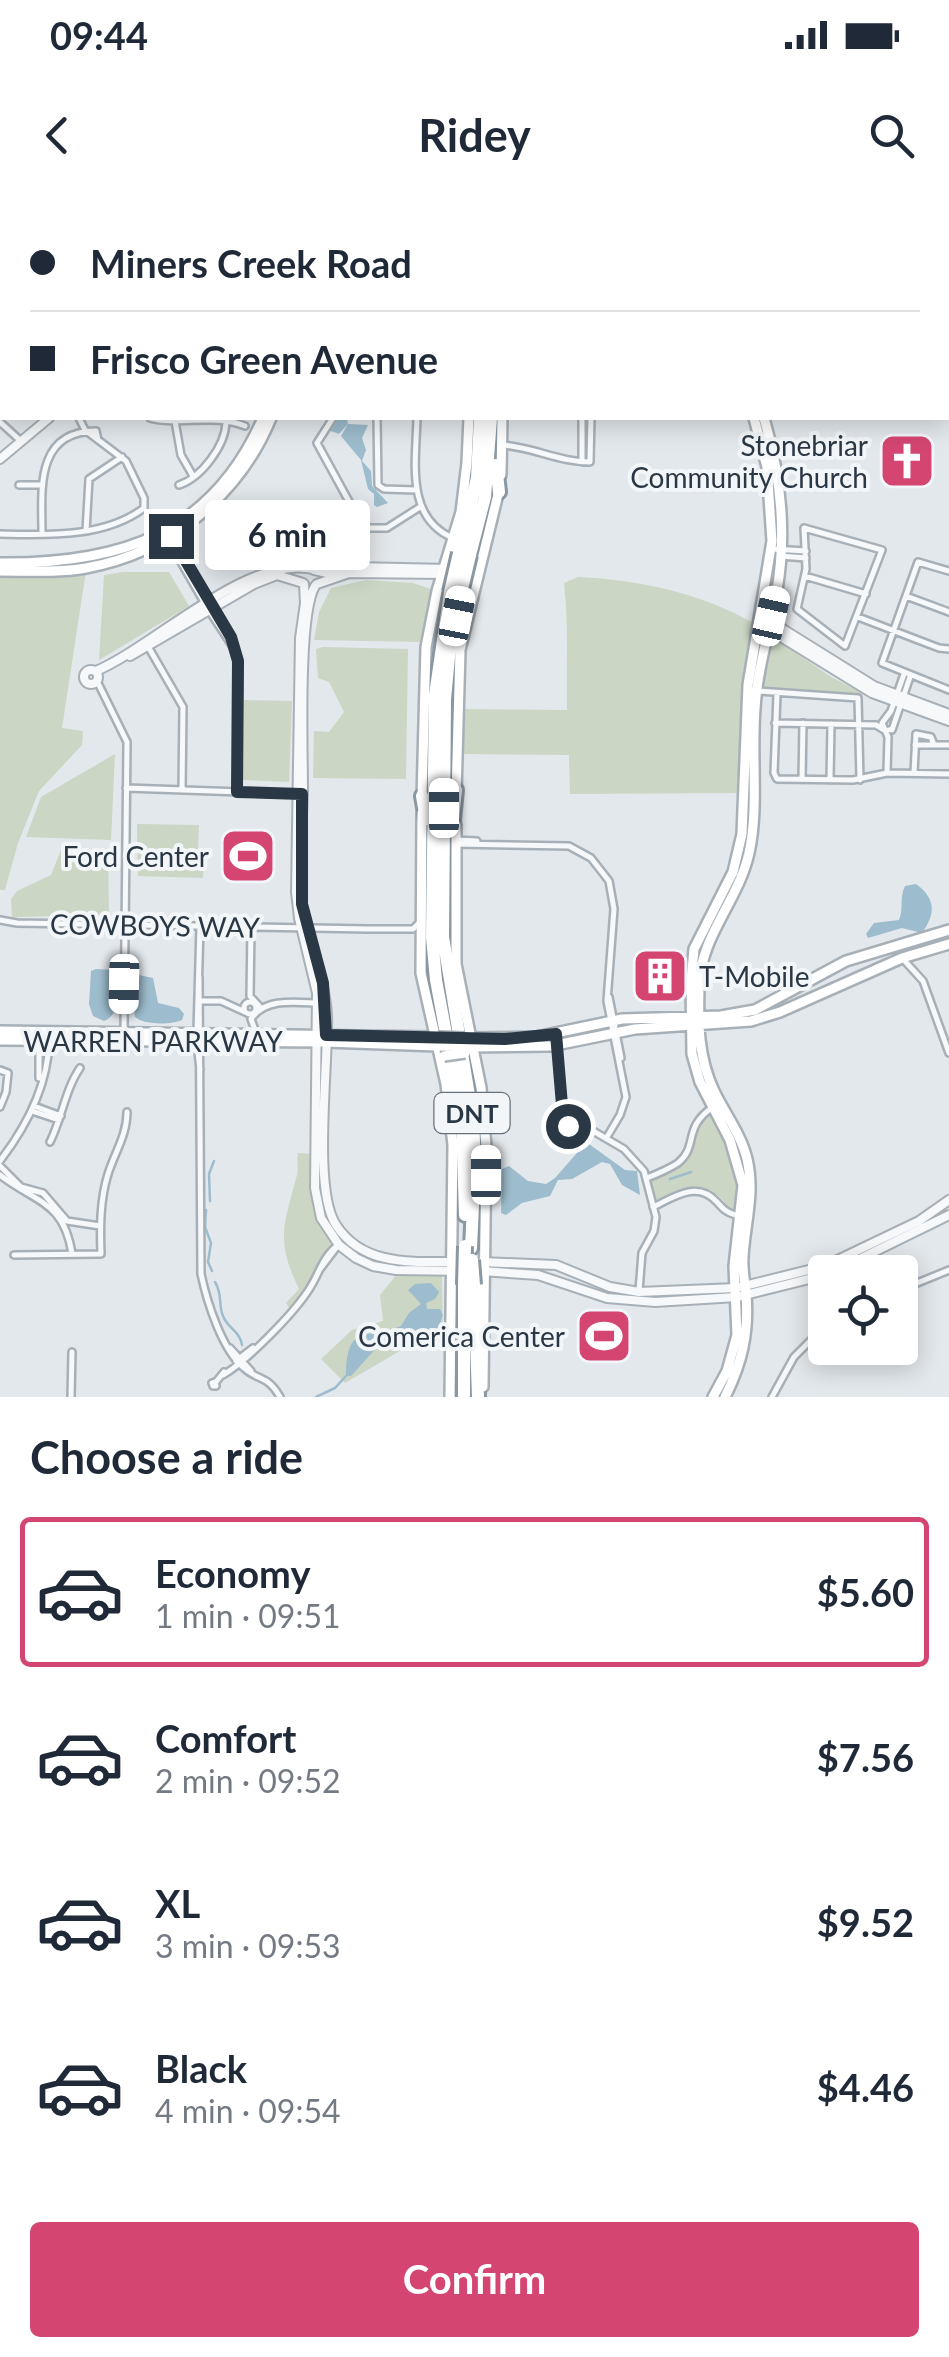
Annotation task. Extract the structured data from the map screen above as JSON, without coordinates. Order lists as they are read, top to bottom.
{
  "streets": {
    "highway": ["DNT"],
    "main road": ["WARREN PARKWAY"],
    "street": ["COWBOYS WAY"]
  },
  "crossings": [
    ["WARREN PARKWAY", "DNT"]
  ],
  "places": {
    "church": ["Stonebriar Community Church"],
    "sports": ["Ford Center", "Comerica Center"],
    "building": ["T-Mobile"]
  },
  "page": {
    "status": "09:44",
    "header": "Ridey",
    "banner": ["Miners Creek Road", "Frisco Green Avenue"],
    "bubble": "6 min",
    "heading": "Choose a ride",
    "list": [
      {
        "name": "Economy",
        "note": "1 min · 09:51",
        "value": "$5.60"
      },
      {
        "name": "Comfort",
        "note": "2 min · 09:52",
        "value": "$7.56"
      },
      {
        "name": "XL",
        "note": "3 min · 09:53",
        "value": "$9.52"
      },
      {
        "name": "Black",
        "note": "4 min · 09:54",
        "value": "$4.46"
      }
    ],
    "buttons": "Confirm"
  }
}
